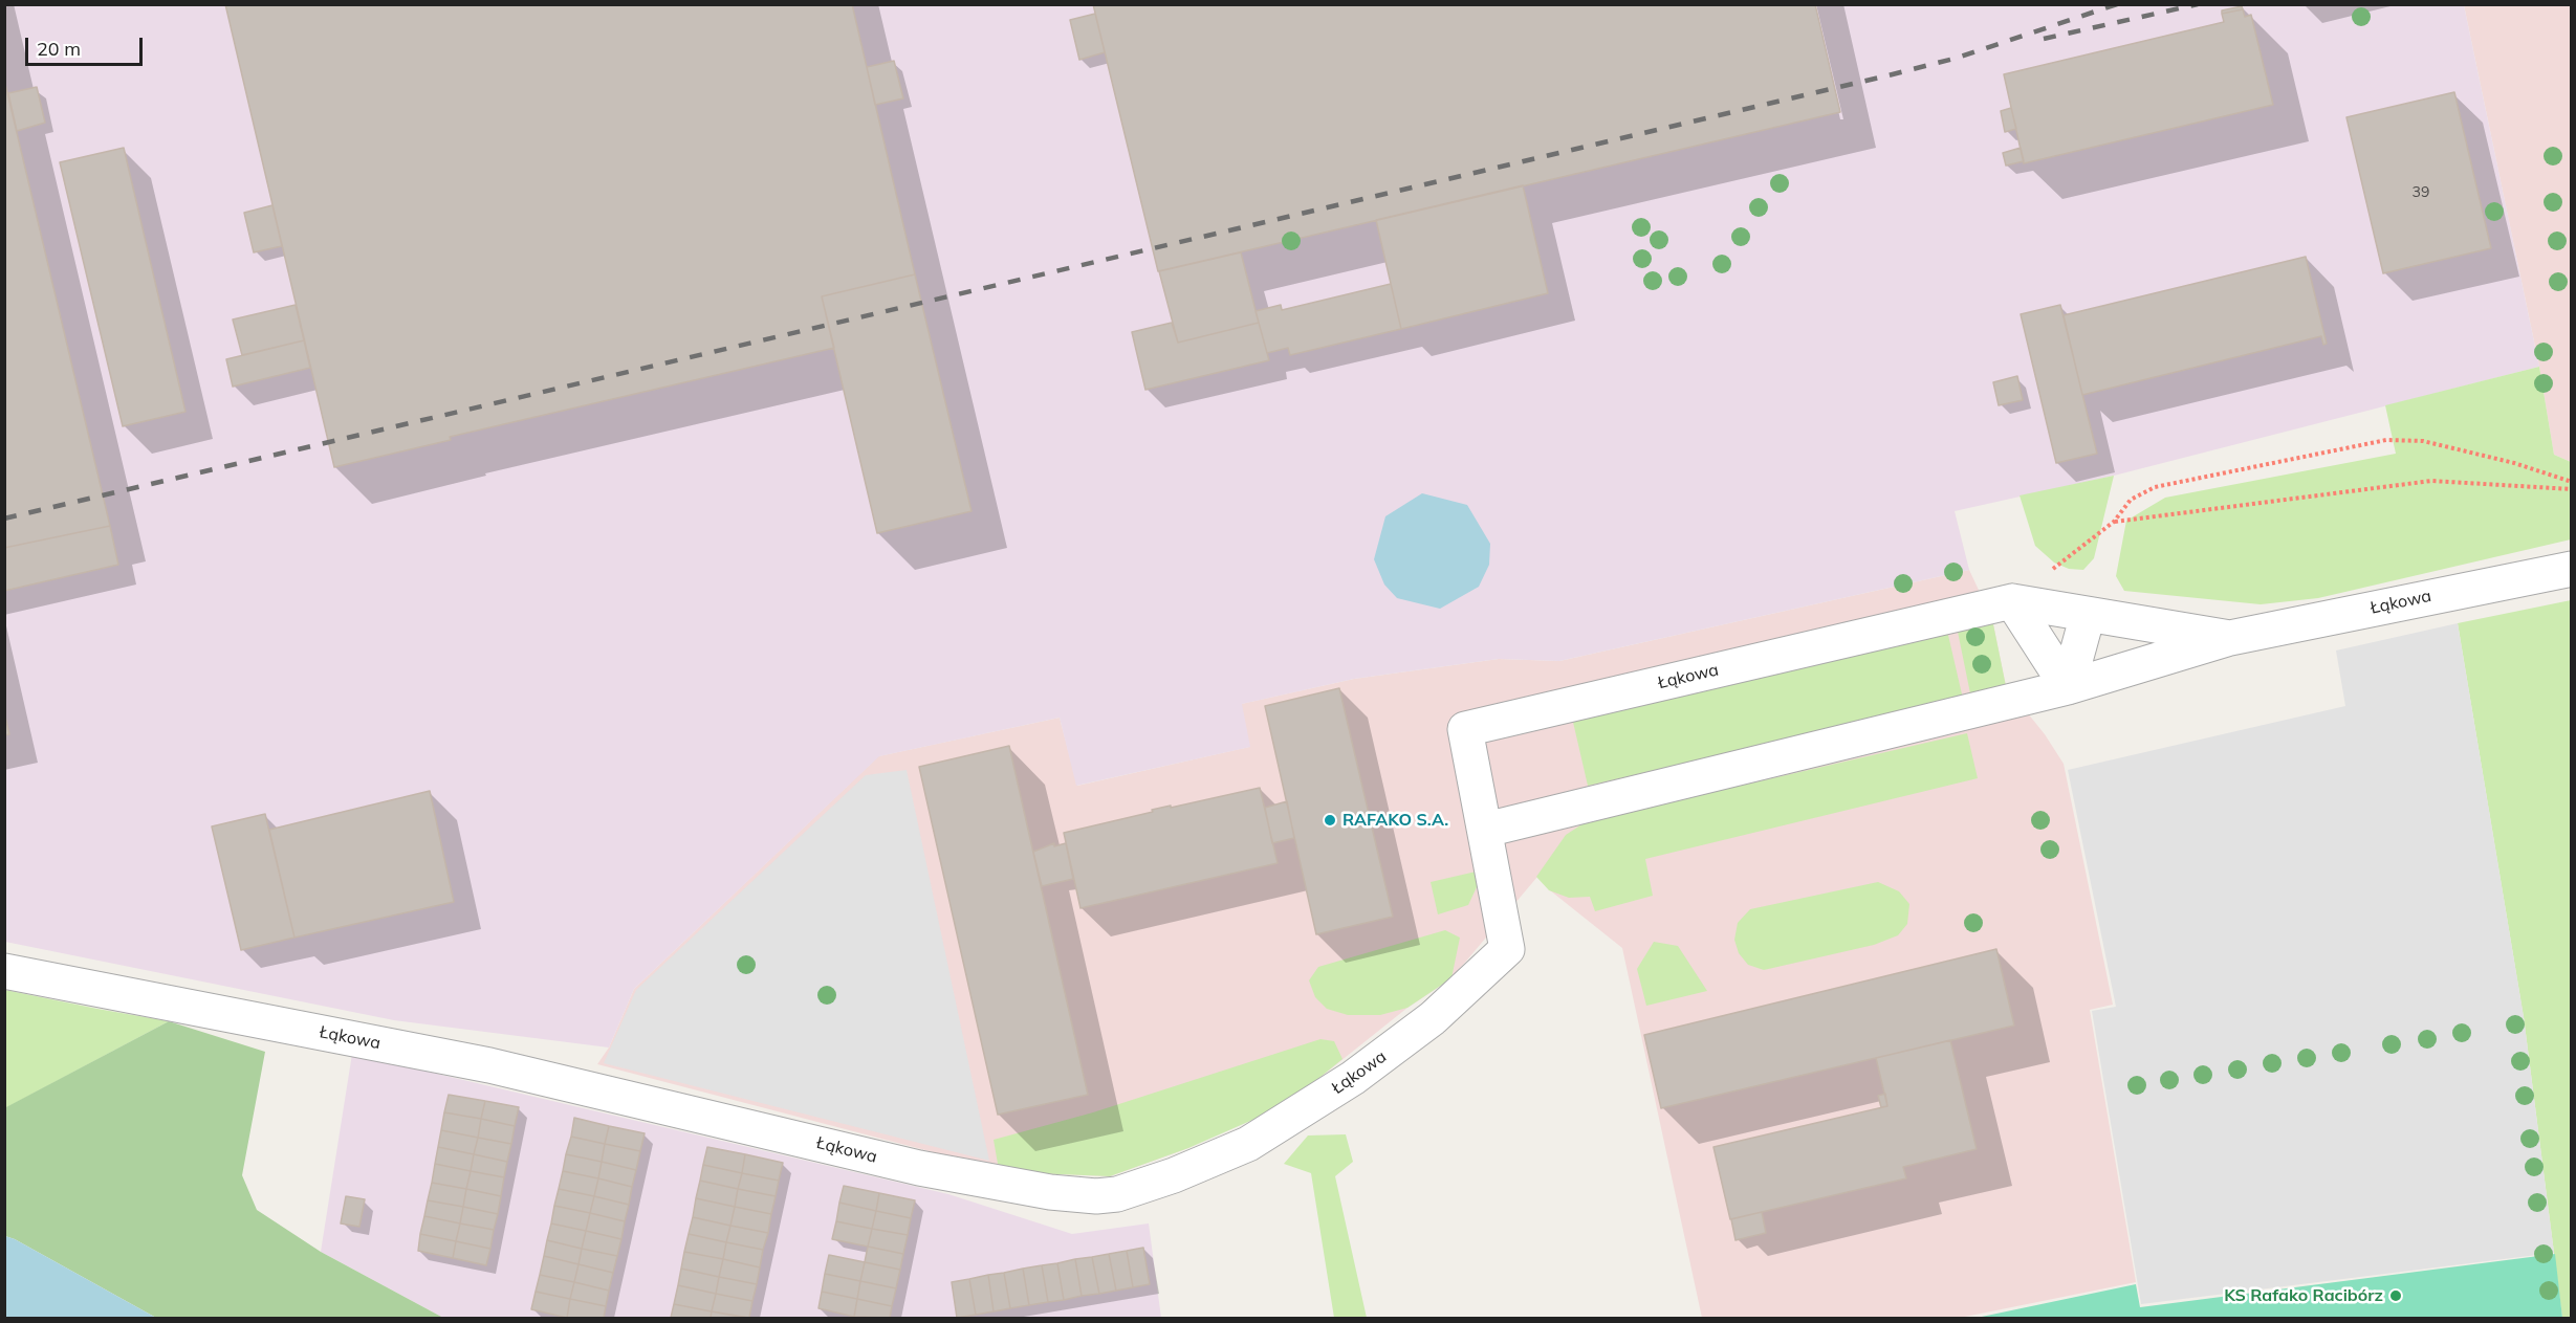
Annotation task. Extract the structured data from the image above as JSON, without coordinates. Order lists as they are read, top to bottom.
{
  "streets": {
    "street": ["Łąkowa"]
  },
  "places": ["RAFAKO S.A.", "KS Rafako Racibórz"],
  "house_numbers": ["39"],
  "scale_bar": "20 m"
}
